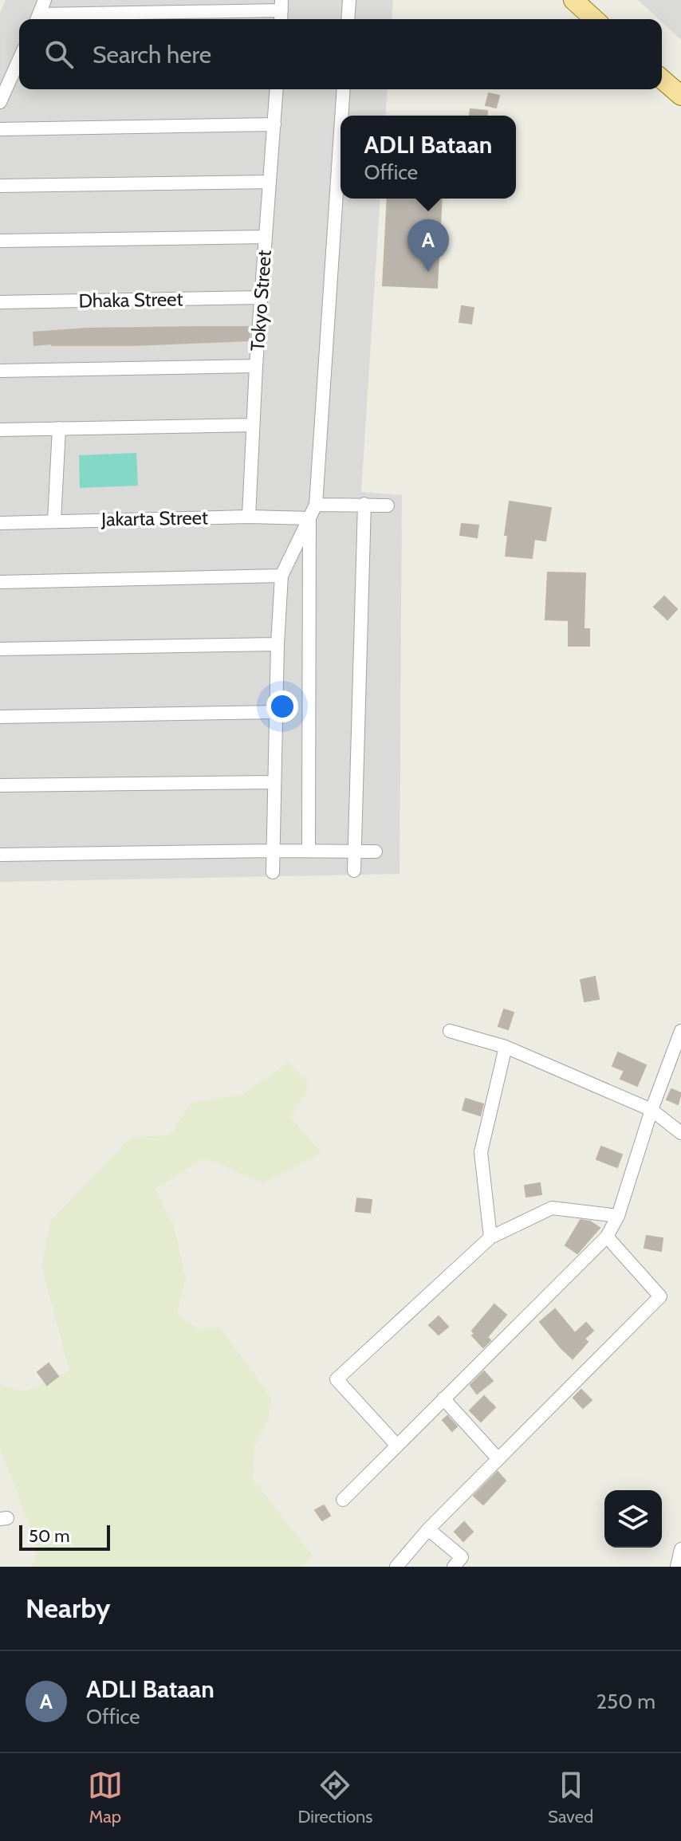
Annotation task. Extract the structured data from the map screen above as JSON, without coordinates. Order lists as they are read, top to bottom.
{
  "streets": {
    "street": ["Dhaka Street", "Tokyo Street", "Jakarta Street"]
  },
  "crossings": [
    ["Dhaka Street", "Tokyo Street"],
    ["Tokyo Street", "Jakarta Street"]
  ],
  "scale_bar": "50 m",
  "page": {
    "search": "Search here",
    "popup": ["ADLI Bataan", "Office"],
    "pins": "A",
    "scale": "50 m",
    "heading": "Nearby",
    "list": [
      {
        "mark": "A",
        "name": "ADLI Bataan",
        "note": "Office",
        "value": "250 m"
      }
    ],
    "nav": ["Map", "Directions", "Saved"]
  }
}
